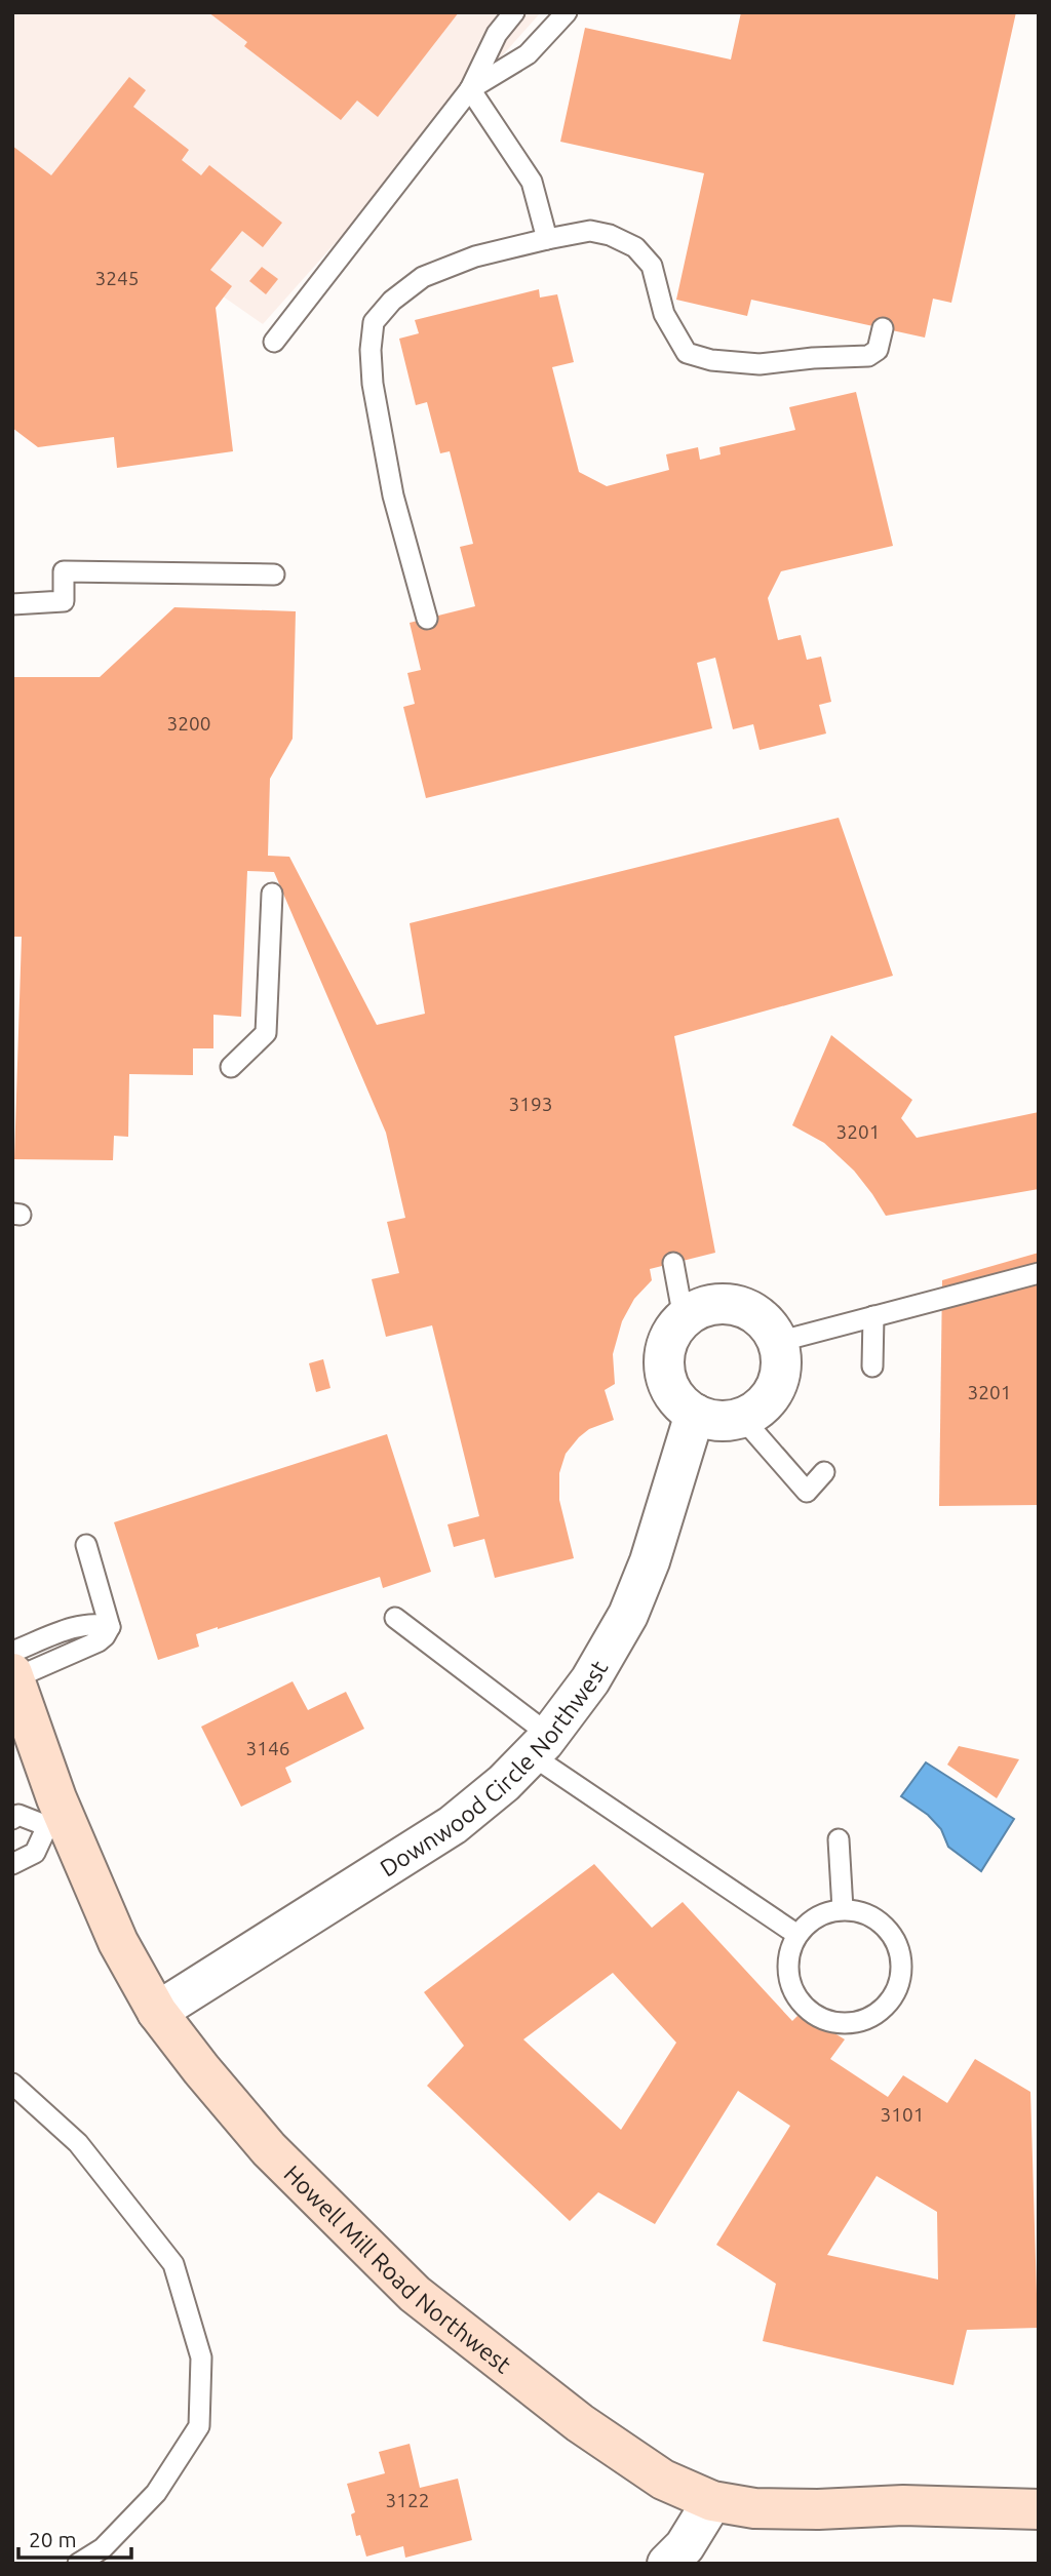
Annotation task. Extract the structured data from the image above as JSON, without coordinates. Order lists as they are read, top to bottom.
{
  "streets": {
    "main road": ["Howell Mill Road Northwest"],
    "street": ["Downwood Circle Northwest"]
  },
  "crossings": [
    ["Downwood Circle Northwest", "Howell Mill Road Northwest"]
  ],
  "house_numbers": [
    "3245",
    "3200",
    "3193",
    "3201",
    "3201",
    "3146",
    "3101",
    "3122"
  ],
  "scale_bar": "20 m"
}
